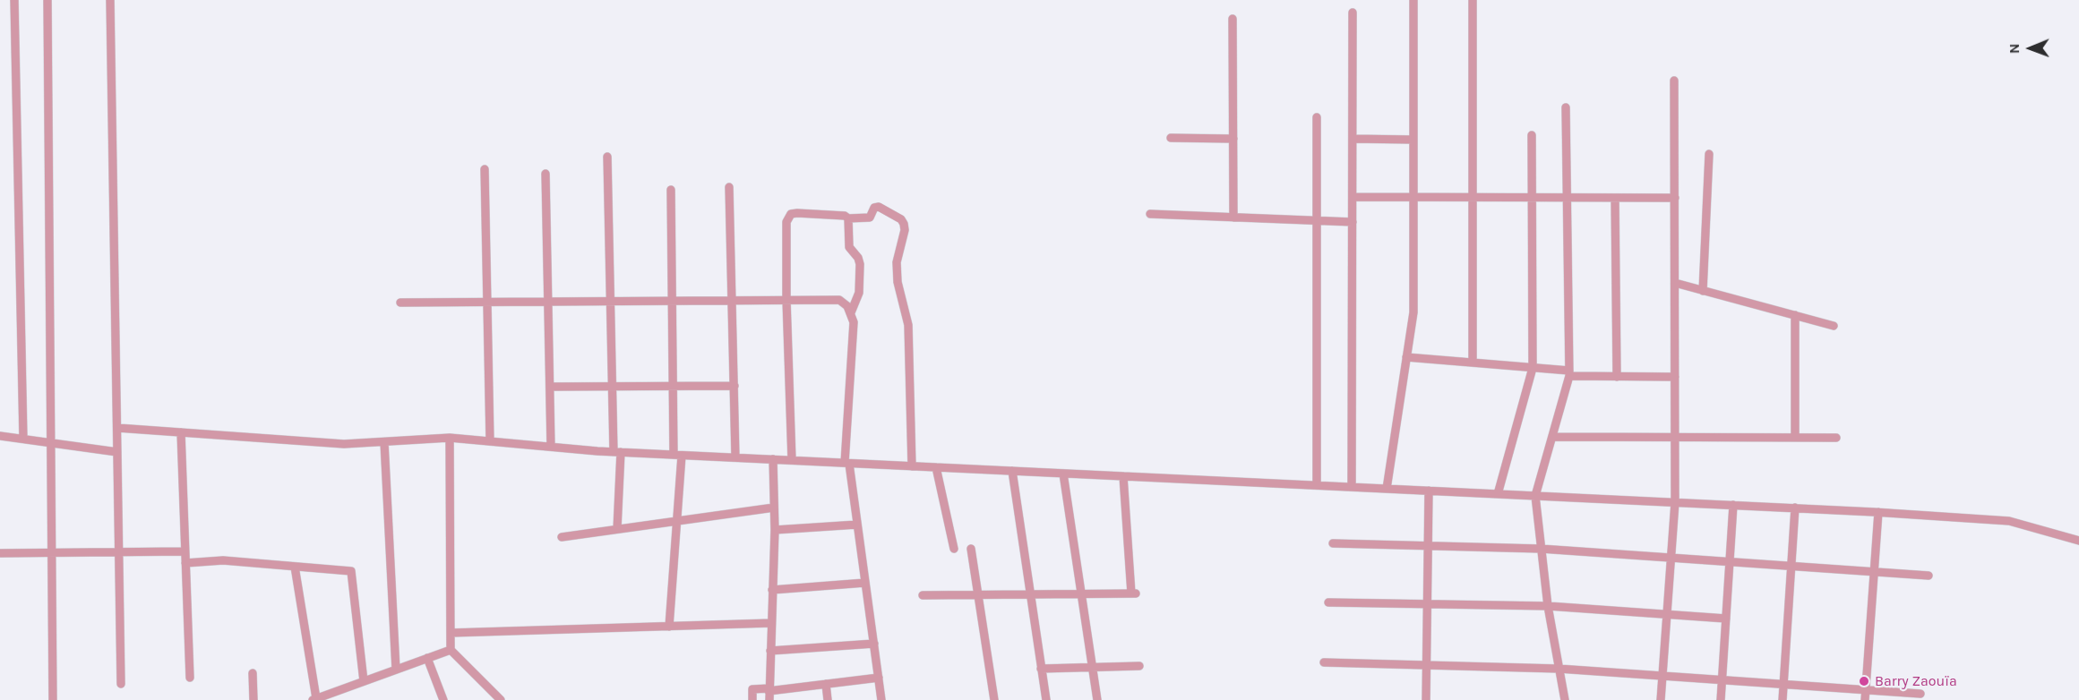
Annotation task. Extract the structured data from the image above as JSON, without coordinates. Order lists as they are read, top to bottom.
{
  "places": ["Barry Zaouïa"],
  "north": "left"
}
